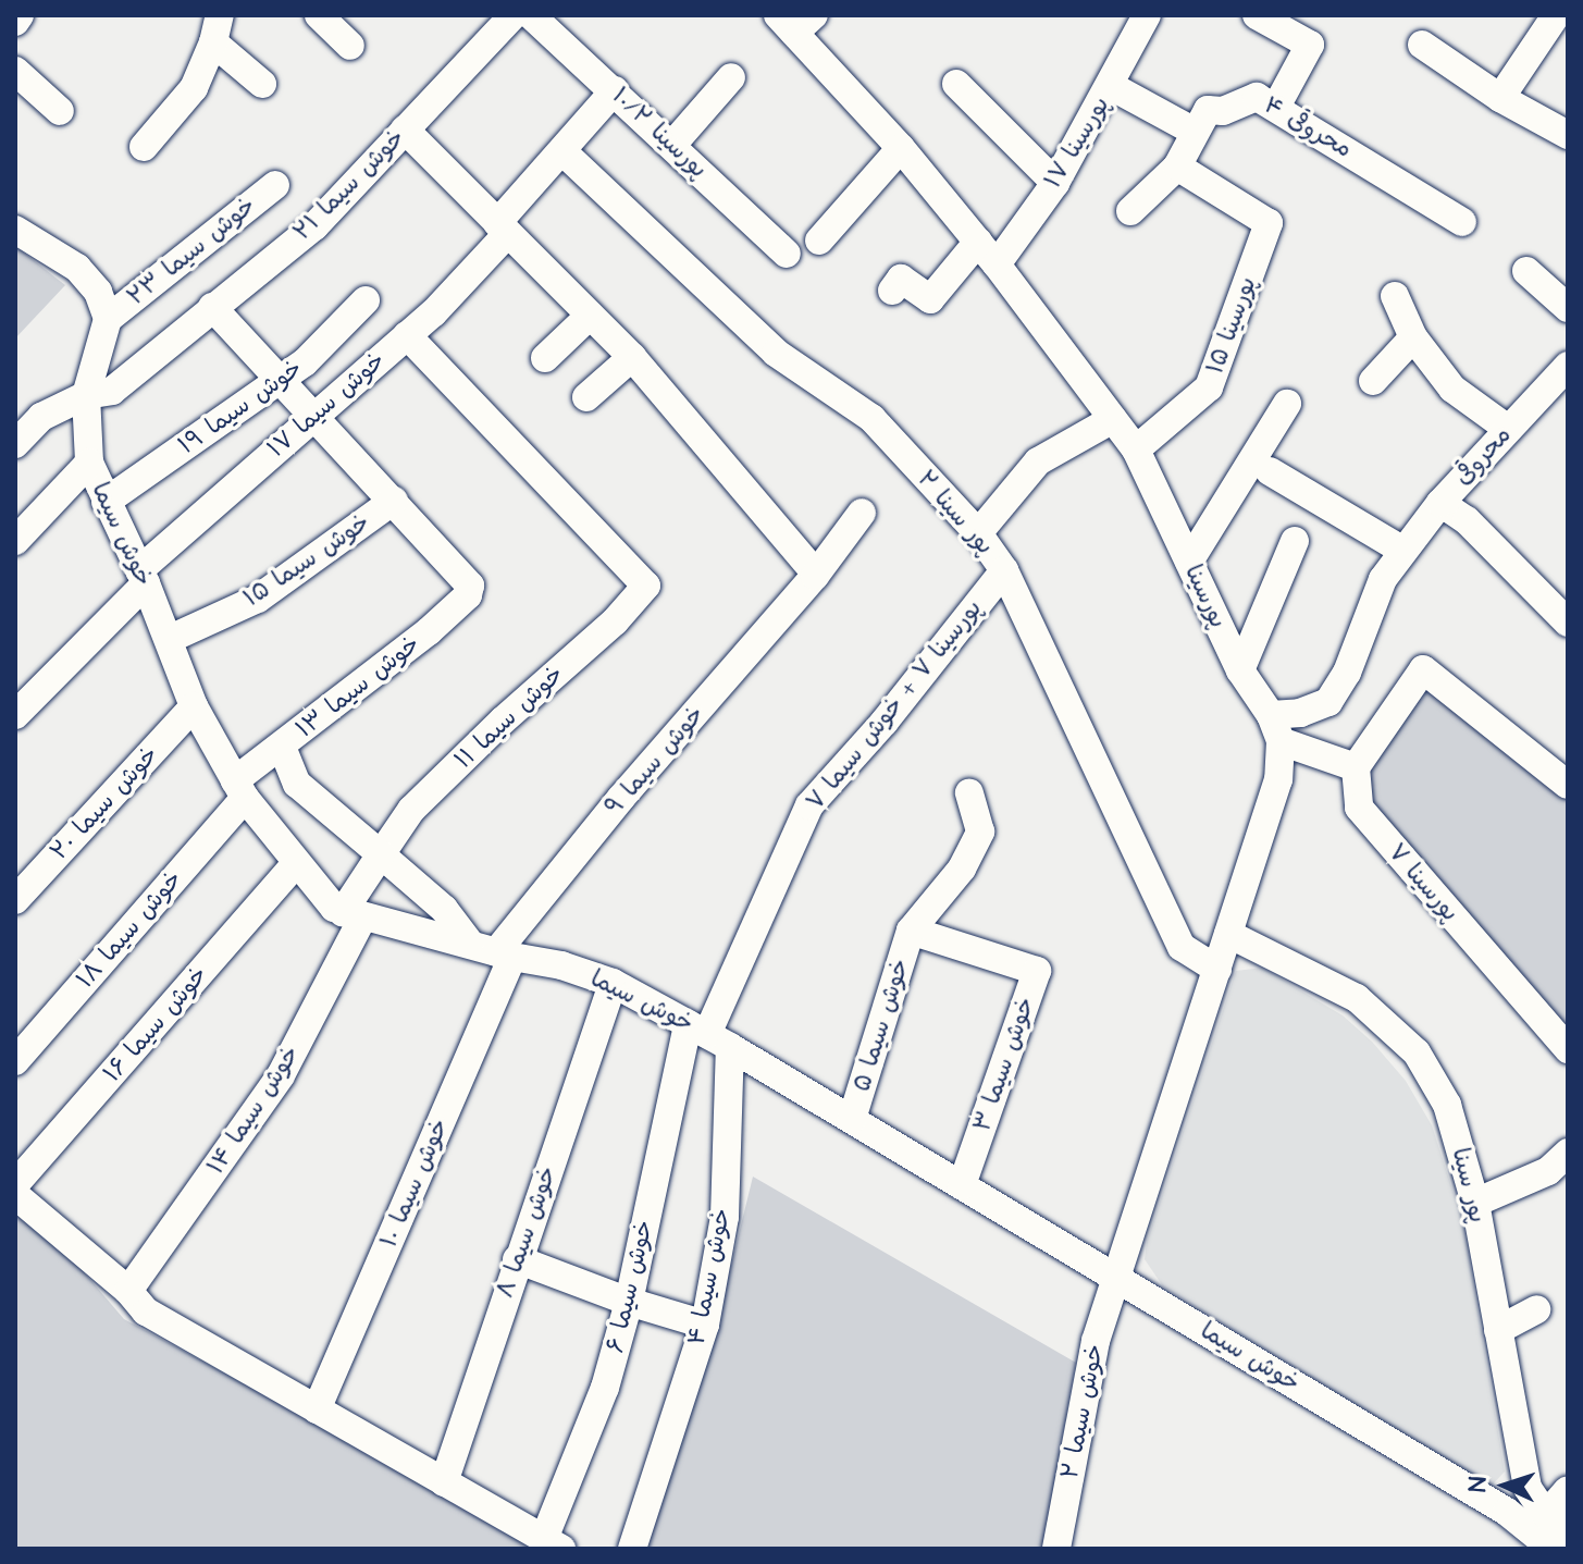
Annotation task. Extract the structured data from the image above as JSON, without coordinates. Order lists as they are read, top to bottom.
{
  "streets": {
    "street": [
      "محروقی ۴",
      "پورسینا ۱۰/۲",
      "پورسینا ۱۷",
      "خوش سیما ۲۱",
      "خوش سیما ۲۳",
      "پورسینا ۱۵",
      "خوش سیما ۱۷",
      "خوش سیما ۱۹",
      "محروقی",
      "پور سینا ۲",
      "خوش سیما",
      "خوش سیما ۱۵",
      "پورسینا",
      "خوش سیما ۱۳",
      "پورسینا ۷ + خوش سیما ۷",
      "خوش سیما ۱۱",
      "خوش سیما ۹",
      "خوش سیما ۲۰",
      "پورسینا ۷",
      "خوش سیما ۱۸",
      "خوش سیما ۱۶",
      "خوش سیما ۵",
      "خوش سیما ۳",
      "خوش سیما ۱۴",
      "خوش سیما ۱۰",
      "پور سینا",
      "خوش سیما ۸",
      "خوش سیما ۴",
      "خوش سیما ۶",
      "خوش سیما ۲"
    ]
  },
  "crossings": [
    ["محروقی ۴", "پورسینا ۱۵"],
    ["پورسینا ۱۰/۲", "خوش سیما ۱۷"],
    ["پورسینا ۱۷", "پورسینا"],
    ["خوش سیما ۲۱", "خوش سیما"],
    ["خوش سیما ۲۳", "خوش سیما"],
    ["پورسینا ۱۵", "پورسینا"],
    ["خوش سیما ۱۷", "پور سینا ۲"],
    ["خوش سیما ۱۷", "خوش سیما"],
    ["خوش سیما ۱۷", "خوش سیما ۱۱"],
    ["خوش سیما ۱۹", "خوش سیما"],
    ["محروقی", "پورسینا"],
    ["پور سینا ۲", "پورسینا ۷ + خوش سیما ۷"],
    ["خوش سیما", "خوش سیما ۱۵"],
    ["خوش سیما", "خوش سیما ۱۳"],
    ["خوش سیما", "پورسینا ۷ + خوش سیما ۷"],
    ["خوش سیما", "خوش سیما ۱۱"],
    ["خوش سیما", "خوش سیما ۹"],
    ["خوش سیما", "خوش سیما ۲۰"],
    ["خوش سیما", "خوش سیما ۱۸"],
    ["خوش سیما", "خوش سیما ۱۶"],
    ["خوش سیما", "خوش سیما ۵"],
    ["خوش سیما", "خوش سیما ۳"],
    ["خوش سیما", "خوش سیما ۱۴"],
    ["خوش سیما", "خوش سیما ۱۰"],
    ["خوش سیما", "خوش سیما ۸"],
    ["خوش سیما", "خوش سیما ۴"],
    ["خوش سیما", "خوش سیما ۶"],
    ["خوش سیما", "خوش سیما ۲"],
    ["خوش سیما ۱۵", "خوش سیما ۱۳"],
    ["خوش سیما ۱۳", "خوش سیما ۱۸"],
    ["پورسینا ۷ + خوش سیما ۷", "خوش سیما ۴"],
    ["پورسینا ۷ + خوش سیما ۷", "خوش سیما ۶"],
    ["خوش سیما ۱۱", "خوش سیما ۱۴"],
    ["خوش سیما ۹", "خوش سیما ۱۰"],
    ["خوش سیما ۵", "خوش سیما ۳"],
    ["خوش سیما ۴", "خوش سیما ۶"]
  ],
  "north": "left"
}
